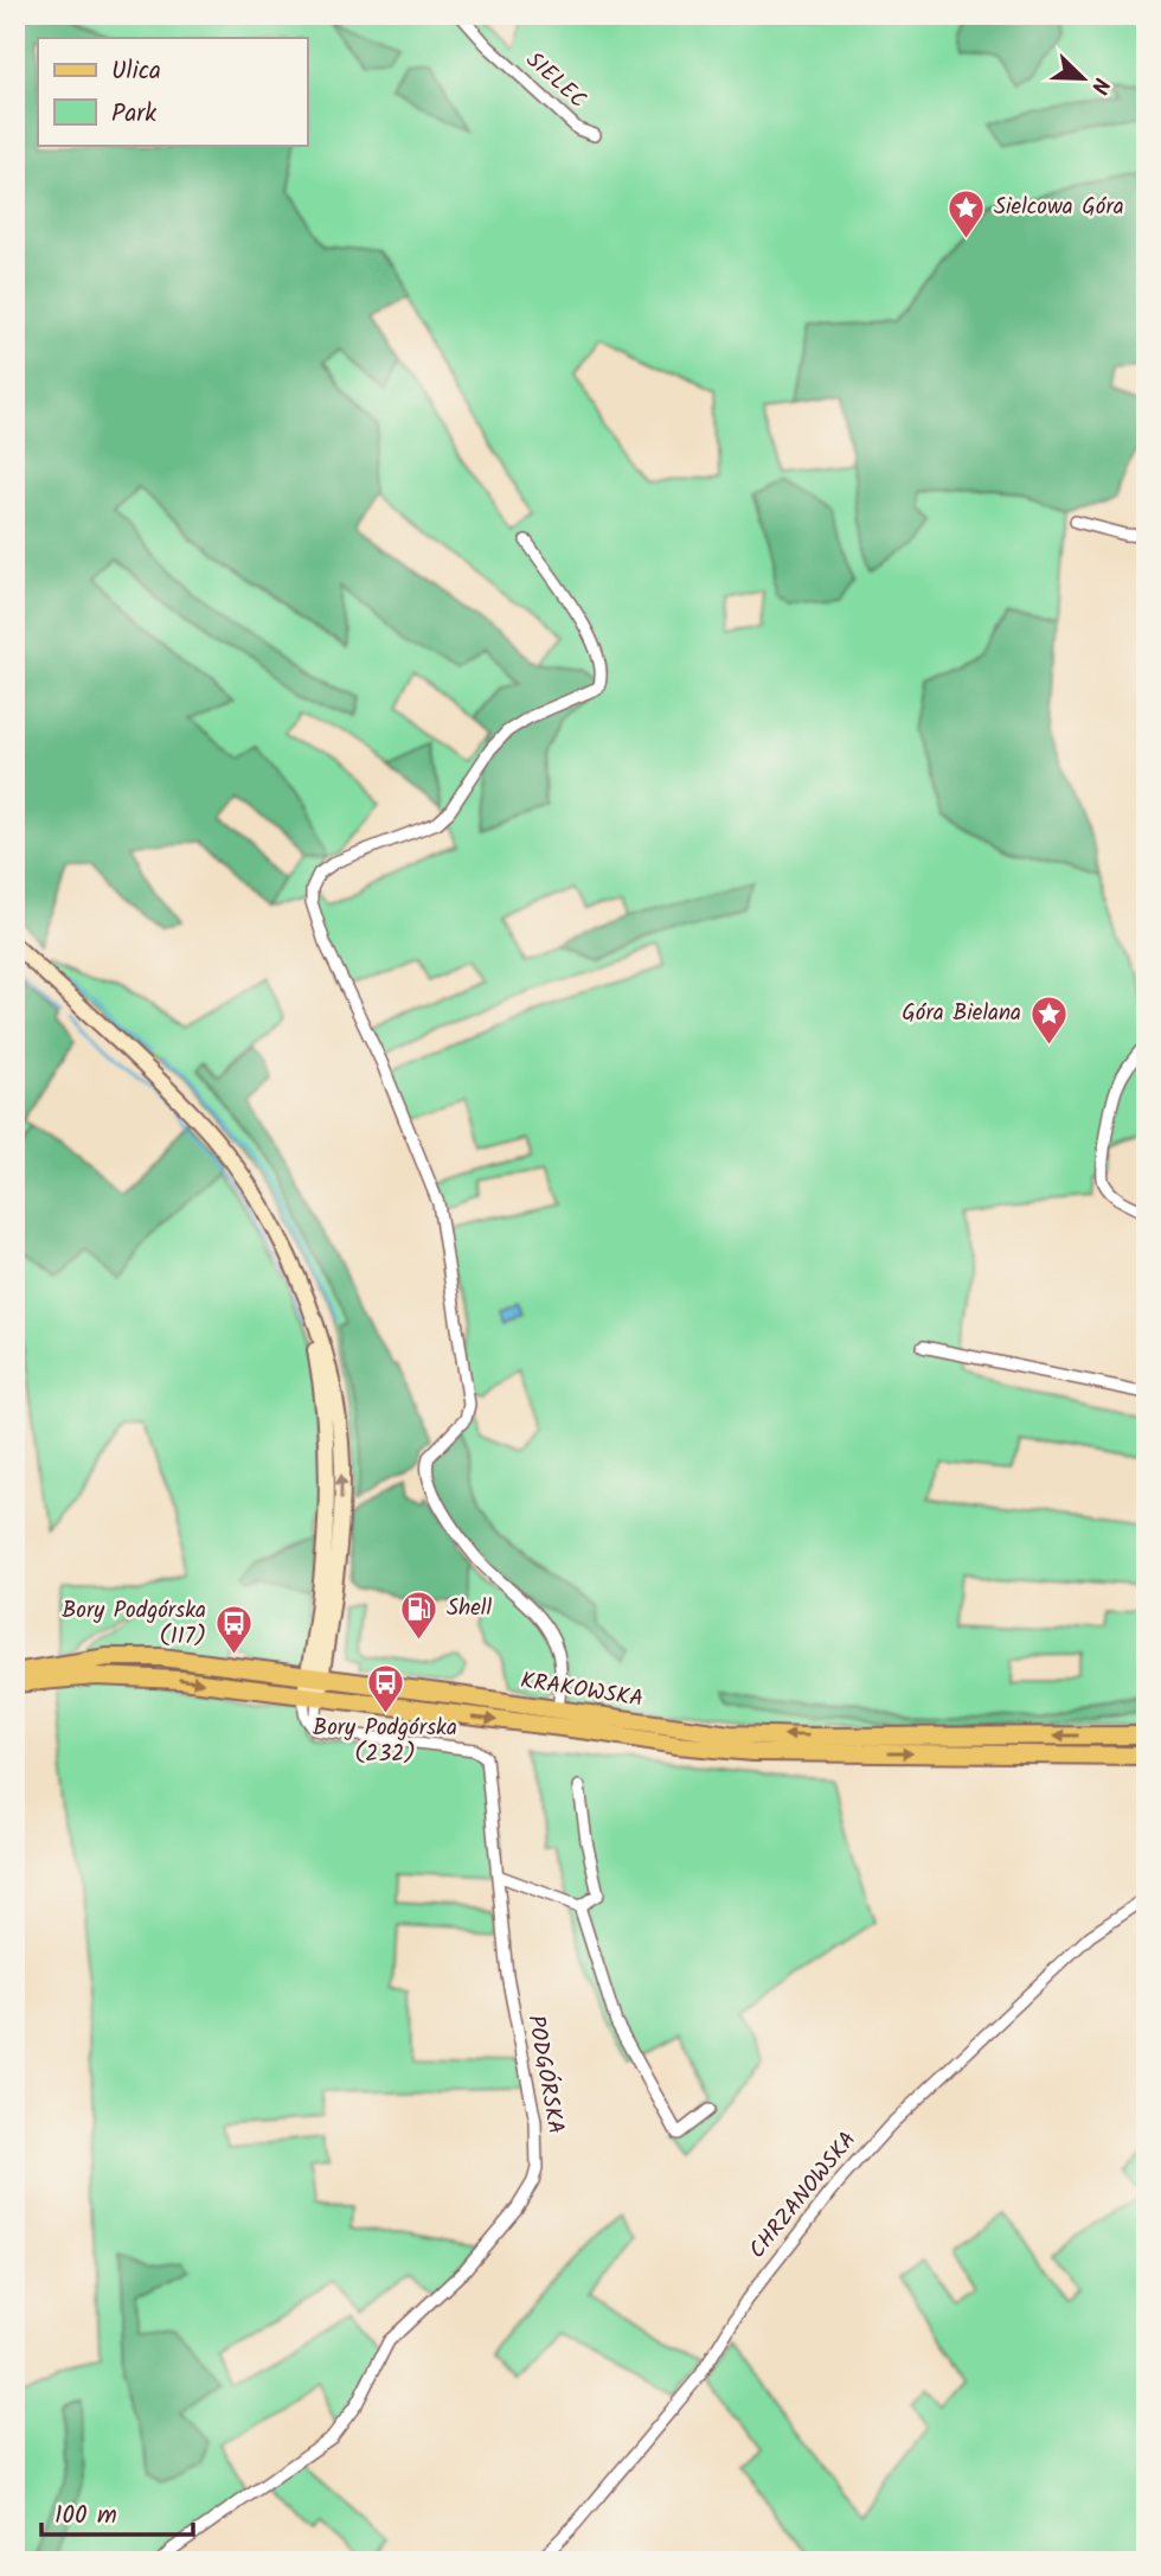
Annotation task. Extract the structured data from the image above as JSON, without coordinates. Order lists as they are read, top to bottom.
{
  "streets": {
    "main road": ["KRAKOWSKA"],
    "street": ["SIELEC", "PODGÓRSKA", "CHRZANOWSKA"]
  },
  "crossings": [
    ["KRAKOWSKA", "PODGÓRSKA"]
  ],
  "places": {
    "place": ["Sielcowa Góra", "Góra Bielana"],
    "fuel station": ["Shell"],
    "bus stop": ["Bory Podgórska (117)", "Bory Podgórska (232)"]
  },
  "legend": ["Ulica", "Park"],
  "scale_bar": "100 m",
  "north": "bottom right"
}
